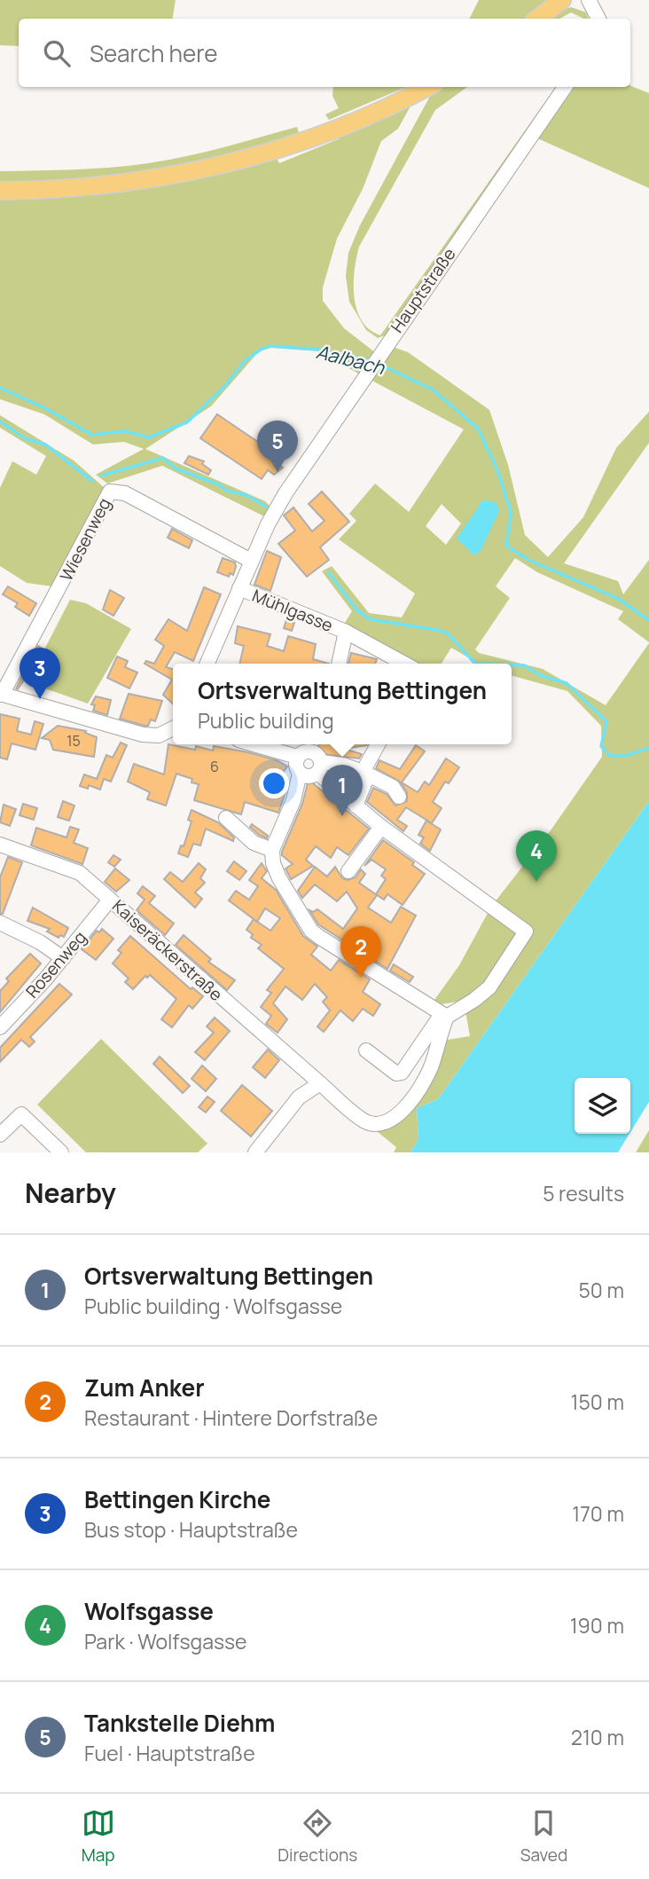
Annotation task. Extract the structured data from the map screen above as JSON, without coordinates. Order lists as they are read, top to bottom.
{
  "streets": {
    "street": [
      "Hauptstraße",
      "Wiesenweg",
      "Mühlgasse",
      "Kaiseräckerstraße",
      "Rosenweg"
    ]
  },
  "crossings": [
    ["Hauptstraße", "Wiesenweg"],
    ["Hauptstraße", "Mühlgasse"],
    ["Kaiseräckerstraße", "Rosenweg"]
  ],
  "water": ["Aalbach"],
  "house_numbers": ["15", "6"],
  "page": {
    "search": "Search here",
    "pins": [
      "5",
      "3",
      "1",
      "4",
      "2"
    ],
    "popup": ["Ortsverwaltung Bettingen", "Public building"],
    "heading": ["Nearby", "5 results"],
    "list": [
      {
        "mark": "1",
        "name": "Ortsverwaltung Bettingen",
        "note": "Public building · Wolfsgasse",
        "value": "50 m"
      },
      {
        "mark": "2",
        "name": "Zum Anker",
        "note": "Restaurant · Hintere Dorfstraße",
        "value": "150 m"
      },
      {
        "mark": "3",
        "name": "Bettingen Kirche",
        "note": "Bus stop · Hauptstraße",
        "value": "170 m"
      },
      {
        "mark": "4",
        "name": "Wolfsgasse",
        "note": "Park · Wolfsgasse",
        "value": "190 m"
      },
      {
        "mark": "5",
        "name": "Tankstelle Diehm",
        "note": "Fuel · Hauptstraße",
        "value": "210 m"
      }
    ],
    "nav": ["Map", "Directions", "Saved"]
  }
}
